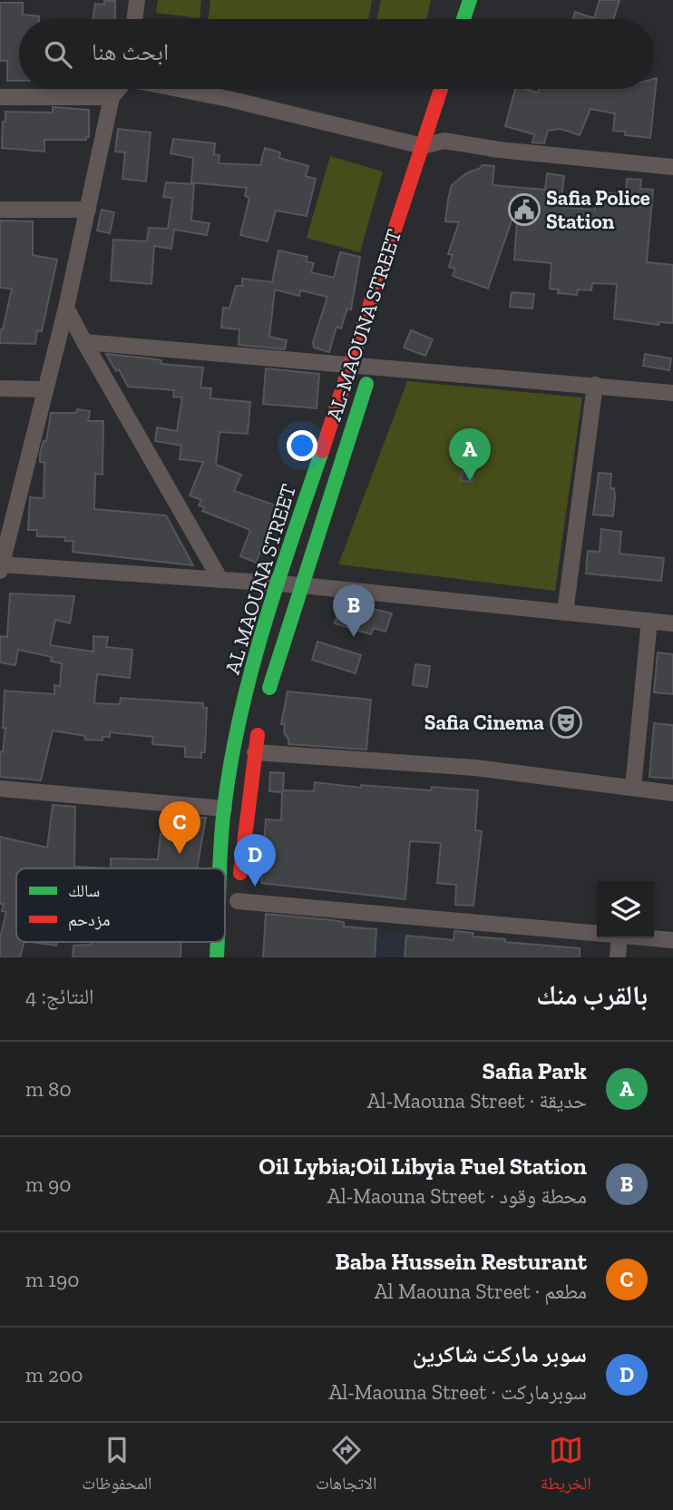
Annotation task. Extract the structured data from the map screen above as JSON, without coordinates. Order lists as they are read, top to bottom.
{
  "streets": {
    "highway": ["AL-MAOUNA STREET", "AL MAOUNA STREET"]
  },
  "places": {
    "public building": ["Safia Police Station"],
    "theatre": ["Safia Cinema"]
  },
  "legend": ["سالك", "مزدحم"],
  "page": {
    "search": "ابحث هنا",
    "pins": [
      "A",
      "B",
      "C",
      "D"
    ],
    "heading": ["بالقرب منك", "النتائج: 4"],
    "list": [
      {
        "mark": "A",
        "name": "Safia Park",
        "note": "حديقة · Al-Maouna Street",
        "value": "80 m"
      },
      {
        "mark": "B",
        "name": "Oil Lybia;Oil Libyia Fuel Station",
        "note": "محطة وقود · Al-Maouna Street",
        "value": "90 m"
      },
      {
        "mark": "C",
        "name": "Baba Hussein Resturant",
        "note": "مطعم · Al Maouna Street",
        "value": "190 m"
      },
      {
        "mark": "D",
        "name": "سوبر ماركت شاكرين",
        "note": "سوبرماركت · Al-Maouna Street",
        "value": "200 m"
      }
    ],
    "nav": ["الخريطة", "الاتجاهات", "المحفوظات"]
  }
}
